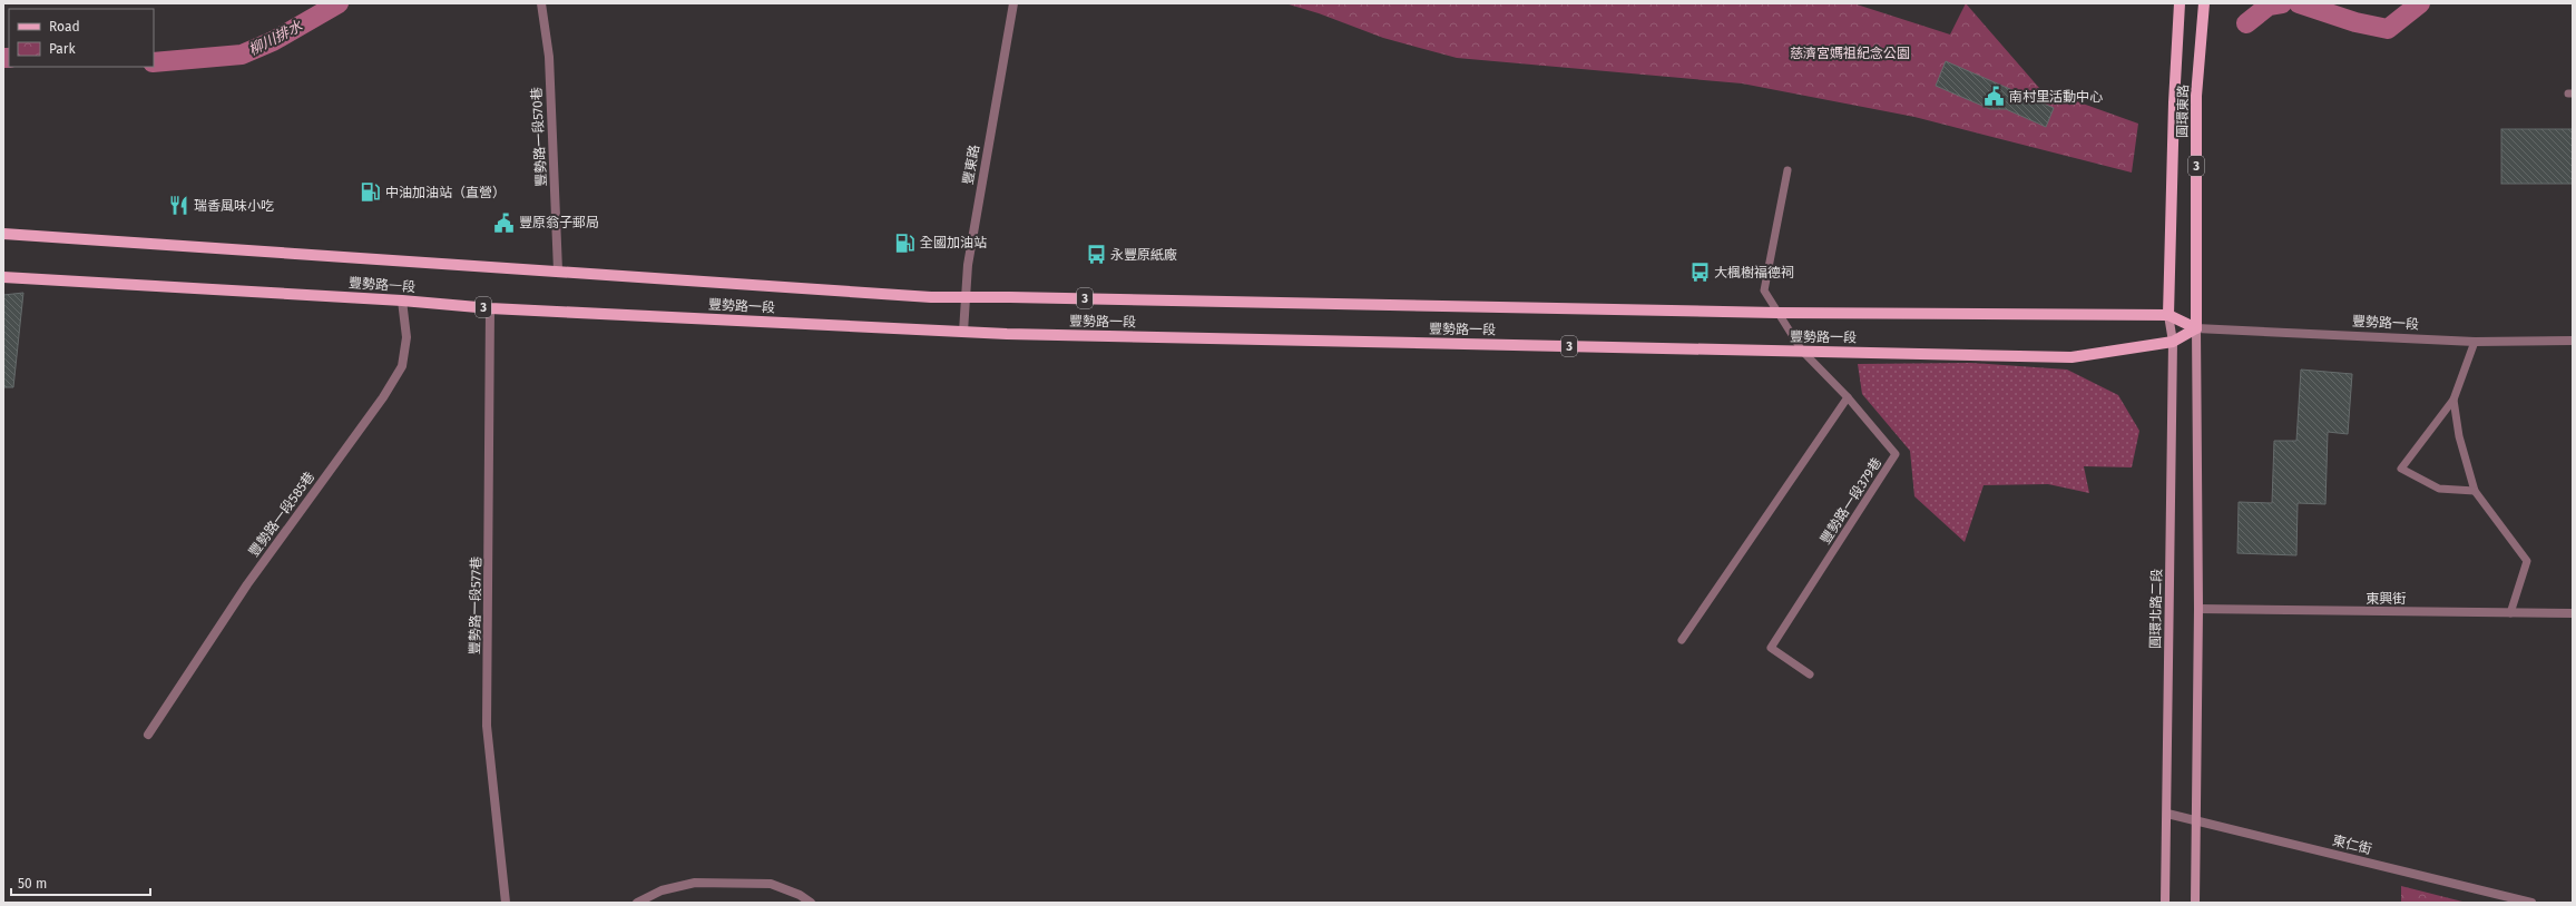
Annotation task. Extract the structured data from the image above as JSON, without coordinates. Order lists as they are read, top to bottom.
{
  "streets": {
    "main road": ["圓環東路", "3", "豐勢路一段"],
    "street": [
      "豐勢路一段570巷",
      "豐東路",
      "豐勢路一段585巷",
      "東興街",
      "豐勢路一段577巷",
      "圓環北路二段",
      "東仁街"
    ],
    "lane": ["豐勢路一段379巷"]
  },
  "crossings": [
    ["圓環東路", "豐勢路一段"],
    ["圓環東路", "圓環北路二段"],
    ["豐勢路一段570巷", "豐勢路一段"],
    ["豐東路", "豐勢路一段"],
    ["豐勢路一段", "豐勢路一段379巷"],
    ["豐勢路一段", "豐勢路一段585巷"],
    ["豐勢路一段", "豐勢路一段577巷"],
    ["豐勢路一段", "圓環北路二段"],
    ["圓環北路二段", "東仁街"]
  ],
  "water": ["柳川排水"],
  "parks": ["慈濟宮媽祖紀念公園"],
  "places": {
    "public building": ["南村里活動中心", "豐原翁子郵局"],
    "fuel station": ["中油加油站（直營）", "全國加油站"],
    "restaurant": ["瑞香風味小吃"],
    "bus stop": ["永豐原紙廠", "大楓樹福德祠"]
  },
  "legend": ["Road", "Park"],
  "scale_bar": "50 m"
}
